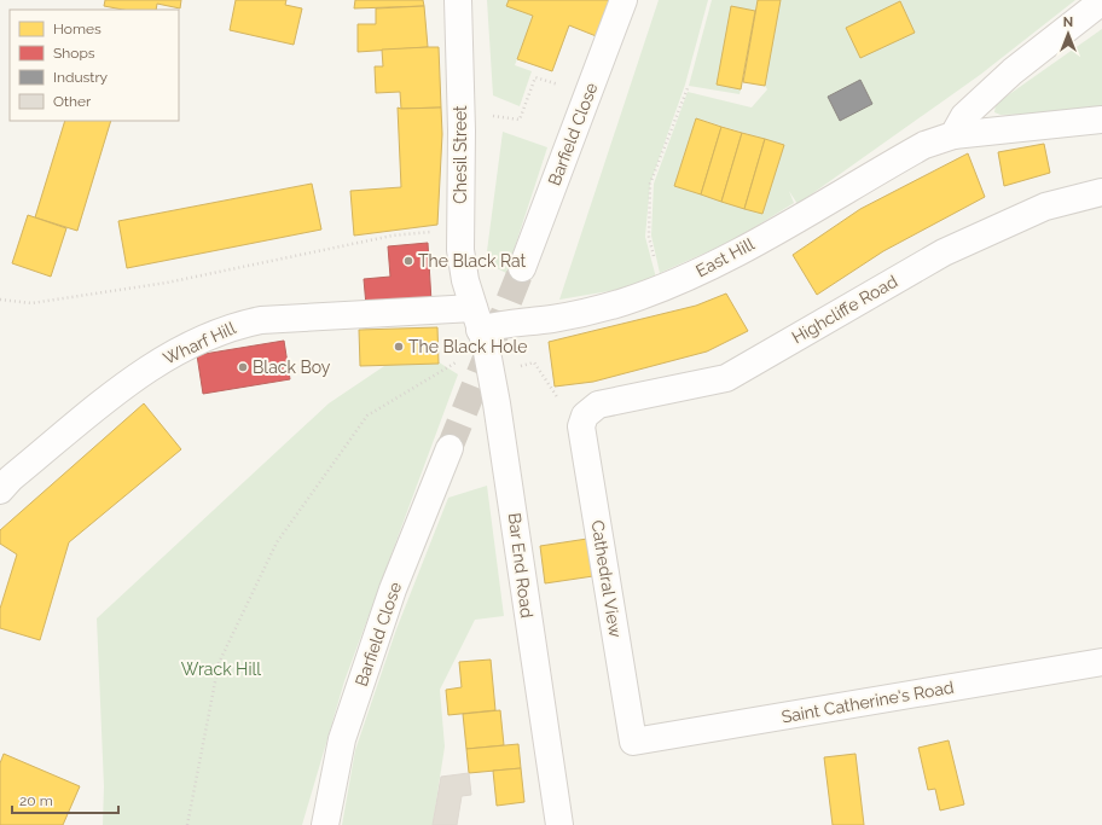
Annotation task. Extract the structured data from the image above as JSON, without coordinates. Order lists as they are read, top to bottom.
{
  "streets": {
    "street": [
      "Barfield Close",
      "Chesil Street",
      "East Hill",
      "Highcliffe Road",
      "Wharf Hill",
      "Bar End Road",
      "Cathedral View",
      "Saint Catherine's Road"
    ]
  },
  "crossings": [
    ["Chesil Street", "East Hill"],
    ["Chesil Street", "Wharf Hill"],
    ["Chesil Street", "Bar End Road"],
    ["East Hill", "Wharf Hill"],
    ["East Hill", "Bar End Road"],
    ["Highcliffe Road", "Cathedral View"],
    ["Wharf Hill", "Bar End Road"],
    ["Cathedral View", "Saint Catherine's Road"]
  ],
  "parks": ["Wrack Hill"],
  "places": ["The Black Rat", "The Black Hole", "Black Boy"],
  "legend": [
    "Homes",
    "Shops",
    "Industry",
    "Other"
  ],
  "scale_bar": "20 m",
  "north": "top"
}
